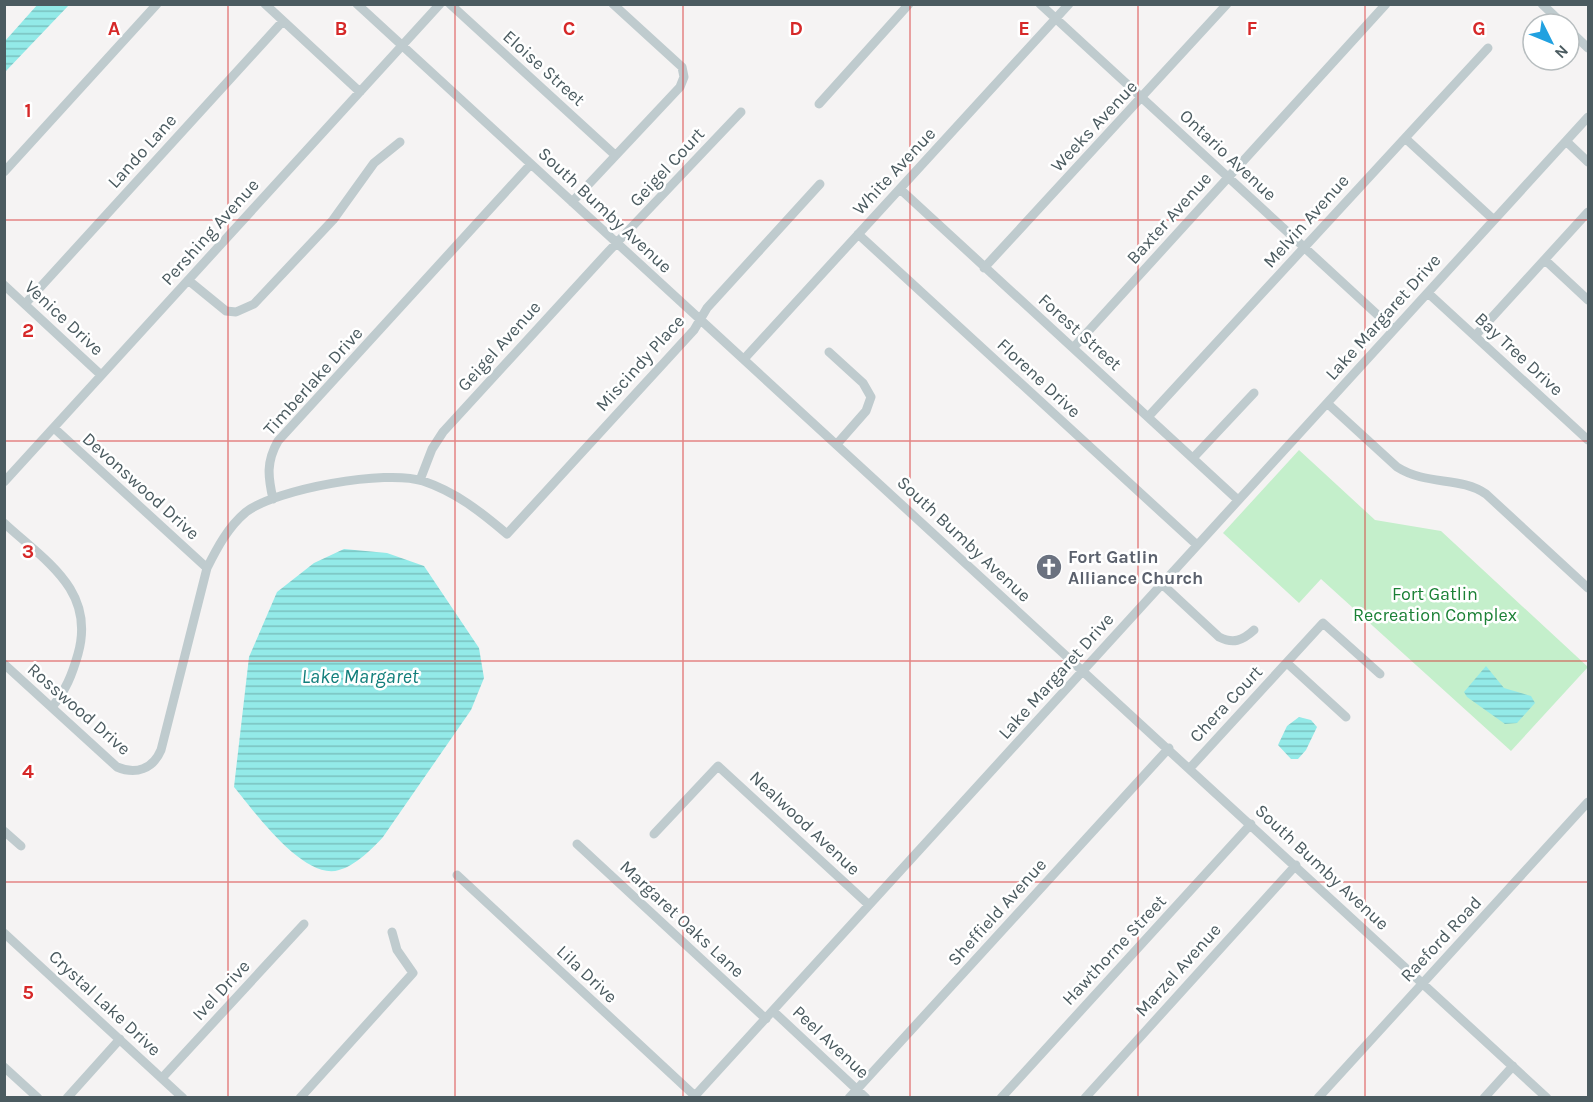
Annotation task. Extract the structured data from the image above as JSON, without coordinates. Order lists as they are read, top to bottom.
{
  "streets": {
    "street": [
      "Eloise Street",
      "Weeks Avenue",
      "Lando Lane",
      "Ontario Avenue",
      "Geigel Court",
      "White Avenue",
      "South Bumby Avenue",
      "Baxter Avenue",
      "Melvin Avenue",
      "Pershing Avenue",
      "Lake Margaret Drive",
      "Venice Drive",
      "Forest Street",
      "Geigel Avenue",
      "Bay Tree Drive",
      "Miscindy Place",
      "Florene Drive",
      "Timberlake Drive",
      "Devonswood Drive",
      "Chera Court",
      "Rosswood Drive",
      "Nealwood Avenue",
      "Sheffield Avenue",
      "Margaret Oaks Lane",
      "Raeford Road",
      "Hawthorne Street",
      "Marzel Avenue",
      "Lila Drive",
      "Ivel Drive",
      "Crystal Lake Drive",
      "Peel Avenue"
    ]
  },
  "crossings": [
    ["Weeks Avenue", "Ontario Avenue"],
    ["Weeks Avenue", "Forest Street"],
    ["Lando Lane", "Venice Drive"],
    ["Ontario Avenue", "White Avenue"],
    ["Ontario Avenue", "Baxter Avenue"],
    ["Ontario Avenue", "Melvin Avenue"],
    ["Ontario Avenue", "Lake Margaret Drive"],
    ["Geigel Court", "South Bumby Avenue"],
    ["Geigel Court", "Geigel Avenue"],
    ["White Avenue", "South Bumby Avenue"],
    ["White Avenue", "Forest Street"],
    ["White Avenue", "Florene Drive"],
    ["South Bumby Avenue", "Pershing Avenue"],
    ["South Bumby Avenue", "Lake Margaret Drive"],
    ["South Bumby Avenue", "Geigel Avenue"],
    ["South Bumby Avenue", "Miscindy Place"],
    ["South Bumby Avenue", "Timberlake Drive"],
    ["South Bumby Avenue", "Chera Court"],
    ["South Bumby Avenue", "Sheffield Avenue"],
    ["South Bumby Avenue", "Raeford Road"],
    ["South Bumby Avenue", "Hawthorne Street"],
    ["South Bumby Avenue", "Marzel Avenue"],
    ["Baxter Avenue", "Forest Street"],
    ["Melvin Avenue", "Forest Street"],
    ["Pershing Avenue", "Venice Drive"],
    ["Pershing Avenue", "Devonswood Drive"],
    ["Lake Margaret Drive", "Forest Street"],
    ["Lake Margaret Drive", "Bay Tree Drive"],
    ["Lake Margaret Drive", "Florene Drive"],
    ["Lake Margaret Drive", "Nealwood Avenue"],
    ["Lake Margaret Drive", "Margaret Oaks Lane"],
    ["Lake Margaret Drive", "Lila Drive"],
    ["Lake Margaret Drive", "Peel Avenue"],
    ["Geigel Avenue", "Miscindy Place"],
    ["Devonswood Drive", "Rosswood Drive"],
    ["Sheffield Avenue", "Peel Avenue"],
    ["Ivel Drive", "Crystal Lake Drive"]
  ],
  "water": ["Lake Margaret"],
  "parks": ["Fort Gatlin Recreation Complex"],
  "places": {
    "church": ["Fort Gatlin Alliance Church"]
  },
  "north": "bottom right",
  "grid": {
    "columns": [
      "A",
      "B",
      "C",
      "D",
      "E",
      "F",
      "G"
    ],
    "rows": [
      "1",
      "2",
      "3",
      "4",
      "5"
    ]
  }
}
